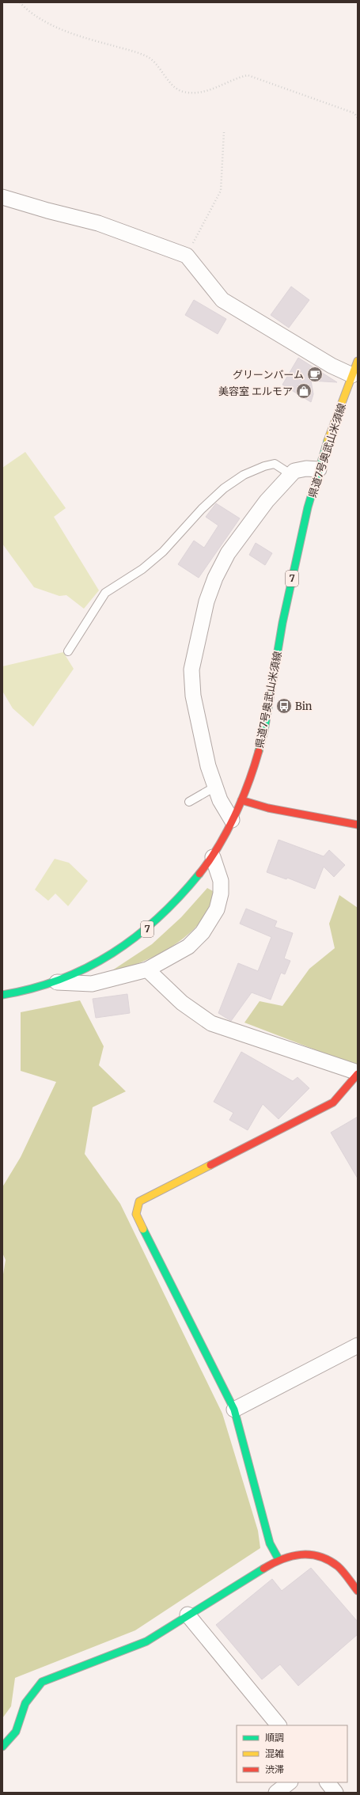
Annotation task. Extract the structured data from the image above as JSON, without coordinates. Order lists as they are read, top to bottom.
{
  "streets": {
    "street": ["県道7号奥武山米須線", "7"]
  },
  "places": {
    "cafe": ["グリーンバーム"],
    "shop": ["美容室 エルモア"],
    "bus stop": ["Bin"]
  },
  "legend": ["順調", "混雑", "渋滞"]
}
